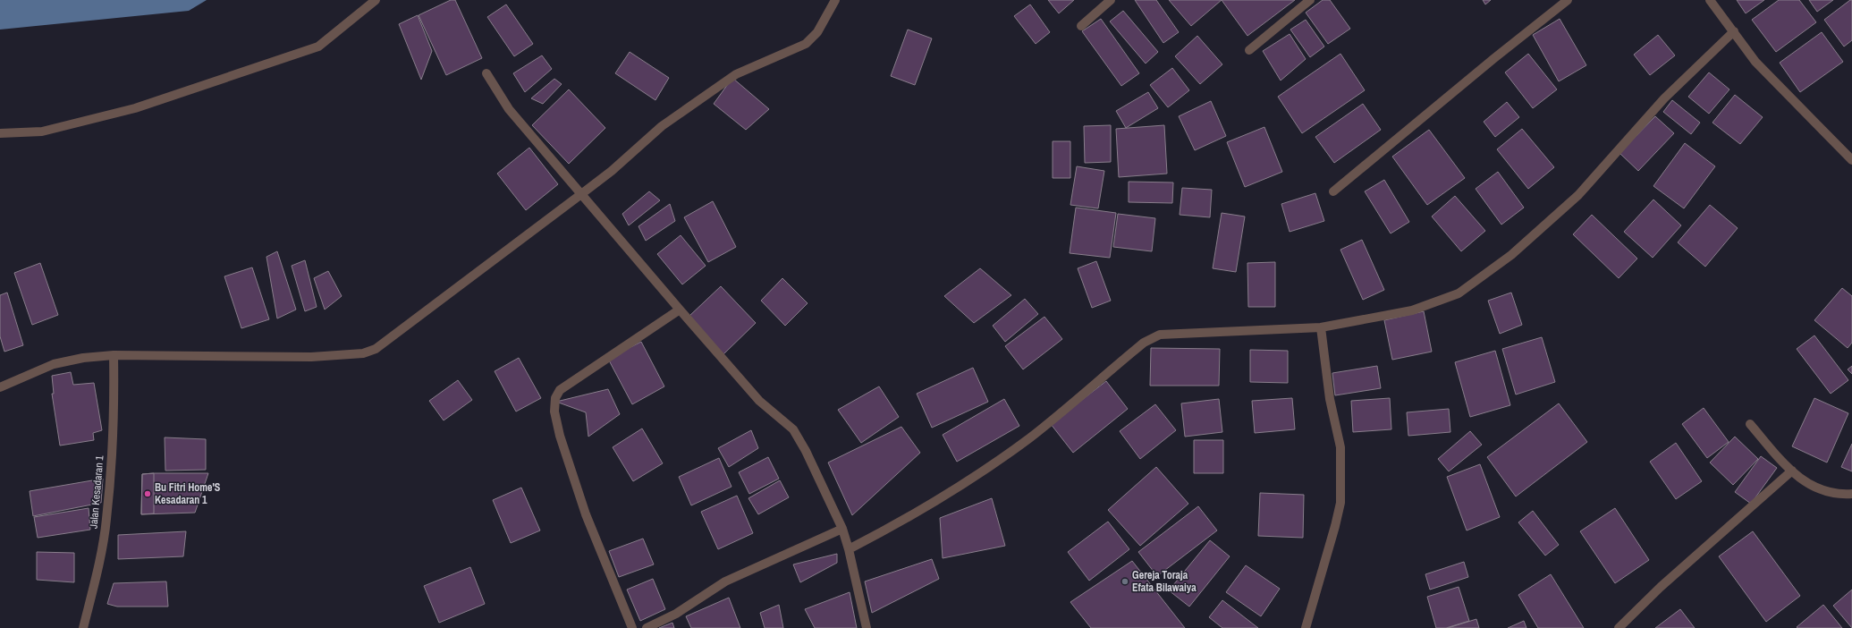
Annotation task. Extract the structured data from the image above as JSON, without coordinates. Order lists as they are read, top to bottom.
{
  "streets": {
    "street": ["Jalan Kesadaran 1"]
  },
  "places": ["Bu Fitri Home'S Kesadaran 1", "Gereja Toraja Efata Bilawaiya"]
}
